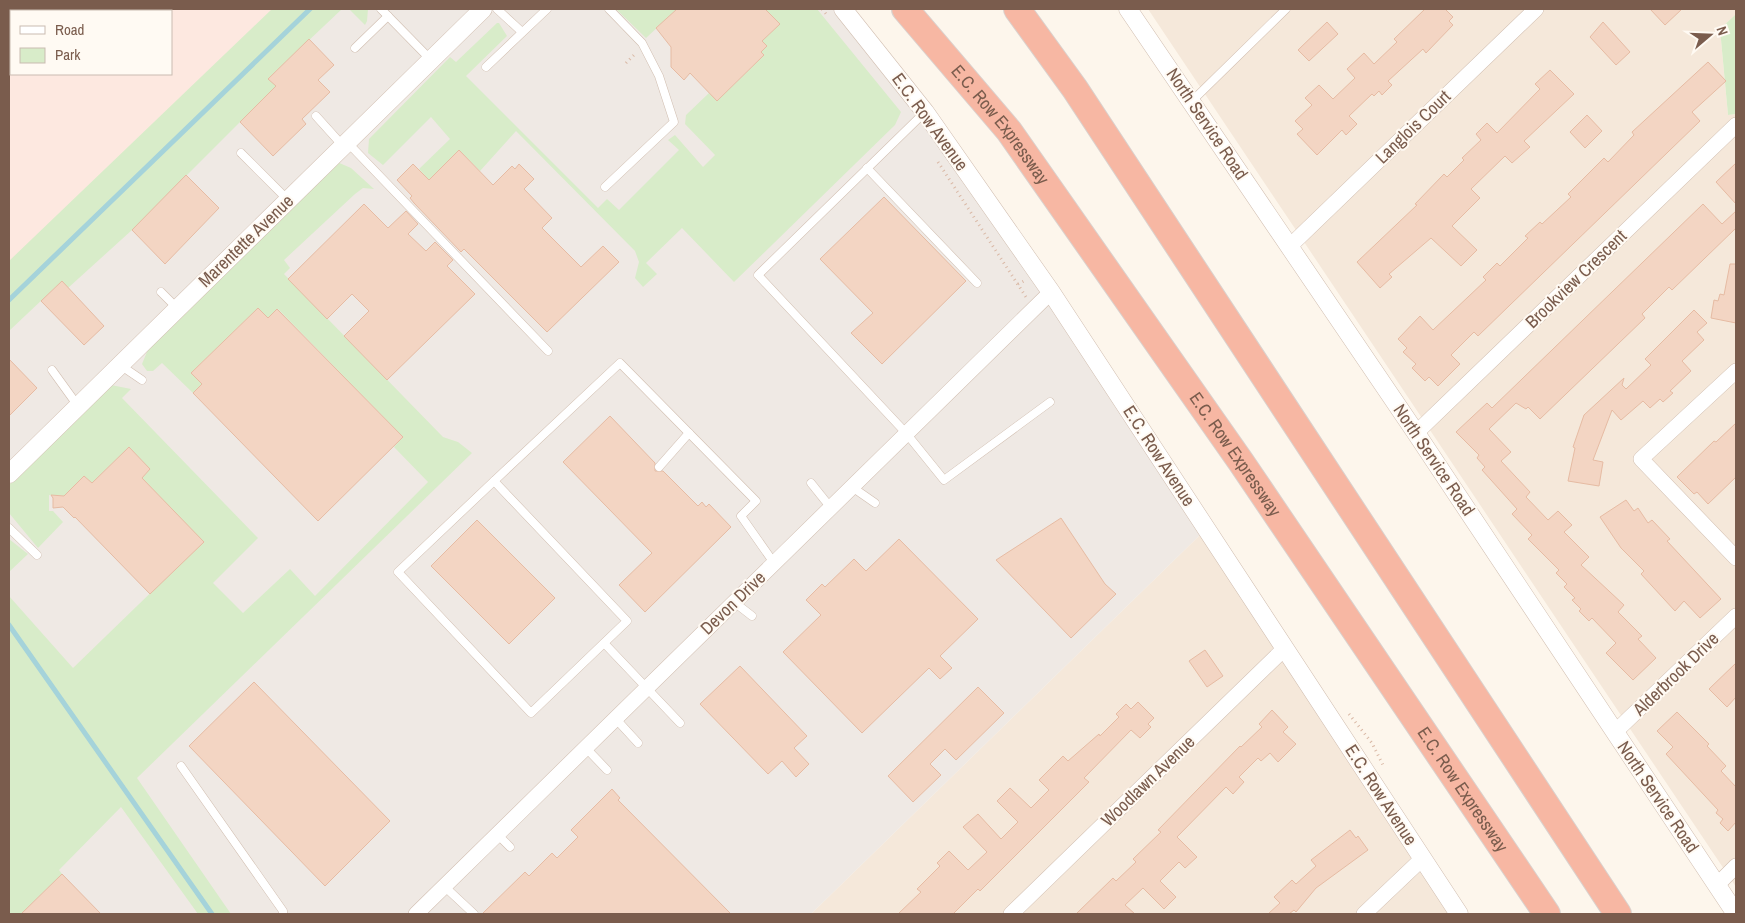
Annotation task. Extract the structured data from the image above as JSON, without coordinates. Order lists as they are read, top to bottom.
{
  "streets": {
    "highway": ["E.C. Row Expressway"],
    "street": [
      "E.C. Row Avenue",
      "North Service Road",
      "Langlois Court",
      "Marentette Avenue",
      "Brookview Crescent",
      "Devon Drive",
      "Alderbrook Drive",
      "Woodlawn Avenue"
    ]
  },
  "crossings": [
    ["E.C. Row Avenue", "Devon Drive"],
    ["E.C. Row Avenue", "Woodlawn Avenue"],
    ["North Service Road", "Langlois Court"],
    ["North Service Road", "Brookview Crescent"],
    ["North Service Road", "Alderbrook Drive"]
  ],
  "legend": ["Road", "Park"],
  "north": "right"
}
